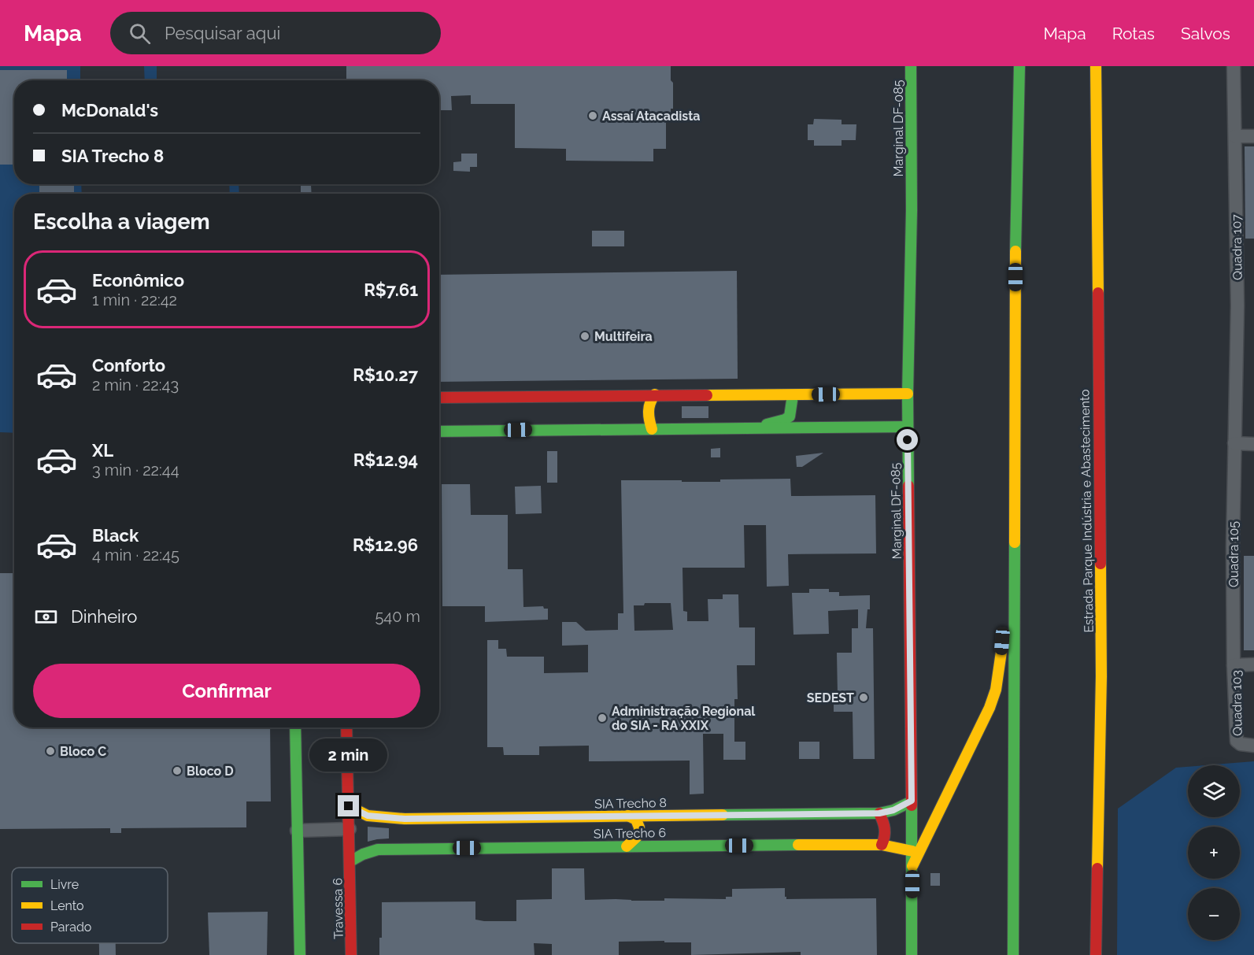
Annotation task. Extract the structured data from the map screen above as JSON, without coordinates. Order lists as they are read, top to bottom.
{
  "streets": {
    "main road": [
      "Marginal DF-085",
      "Estrada Parque Indústria e Abastecimento",
      "SIA Trecho 8",
      "SIA Trecho 6",
      "Travessa 6"
    ],
    "street": ["Quadra 107", "Quadra 105", "Quadra 103"]
  },
  "crossings": [
    ["Marginal DF-085", "SIA Trecho 8"],
    ["Marginal DF-085", "SIA Trecho 6"],
    ["Quadra 107", "Quadra 105"],
    ["Quadra 105", "Quadra 103"],
    ["SIA Trecho 8", "Travessa 6"],
    ["SIA Trecho 6", "Travessa 6"]
  ],
  "places": [
    "Assaí Atacadista",
    "Multifeira",
    "SEDEST",
    "Administração Regional do SIA - RA XXIX",
    "Bloco C",
    "Bloco D"
  ],
  "legend": ["Livre", "Lento", "Parado"],
  "page": {
    "header": "Mapa",
    "search": "Pesquisar aqui",
    "nav": ["Mapa", "Rotas", "Salvos"],
    "banner": ["McDonald's", "SIA Trecho 8"],
    "heading": "Escolha a viagem",
    "list": [
      {
        "name": "Econômico",
        "note": "1 min · 22:42",
        "value": "R$7.61"
      },
      {
        "name": "Conforto",
        "note": "2 min · 22:43",
        "value": "R$10.27"
      },
      {
        "name": "XL",
        "note": "3 min · 22:44",
        "value": "R$12.94"
      },
      {
        "name": "Black",
        "note": "4 min · 22:45",
        "value": "R$12.96"
      }
    ],
    "pay": ["Dinheiro", "540 m"],
    "buttons": "Confirmar",
    "bubble": "2 min",
    "map_buttons": ["+", "−"]
  }
}
